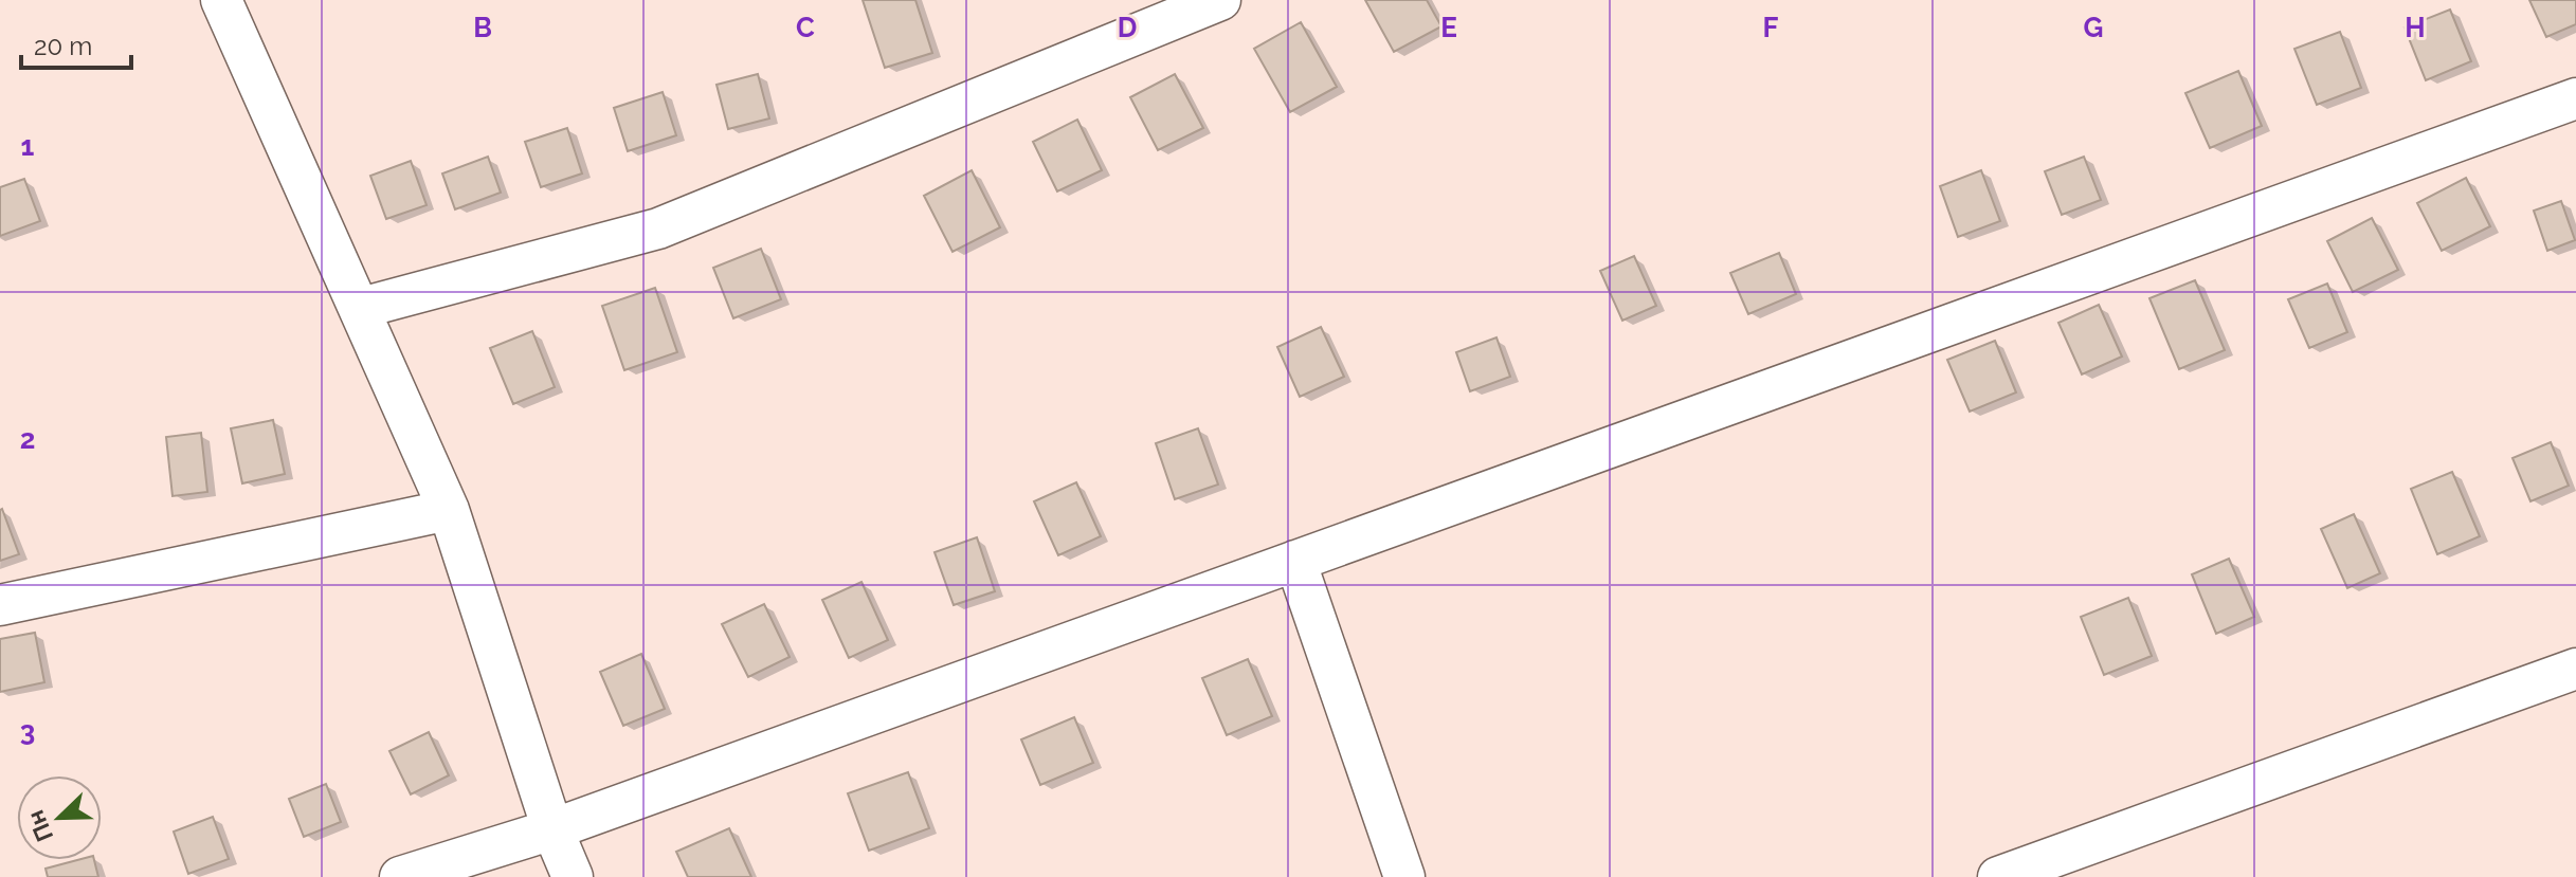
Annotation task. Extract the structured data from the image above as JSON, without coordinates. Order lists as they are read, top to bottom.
{
  "scale_bar": "20 m",
  "north": "bottom left",
  "grid": {
    "columns": [
      "B",
      "C",
      "D",
      "E",
      "F",
      "G",
      "H"
    ],
    "rows": ["1", "2", "3"]
  }
}
